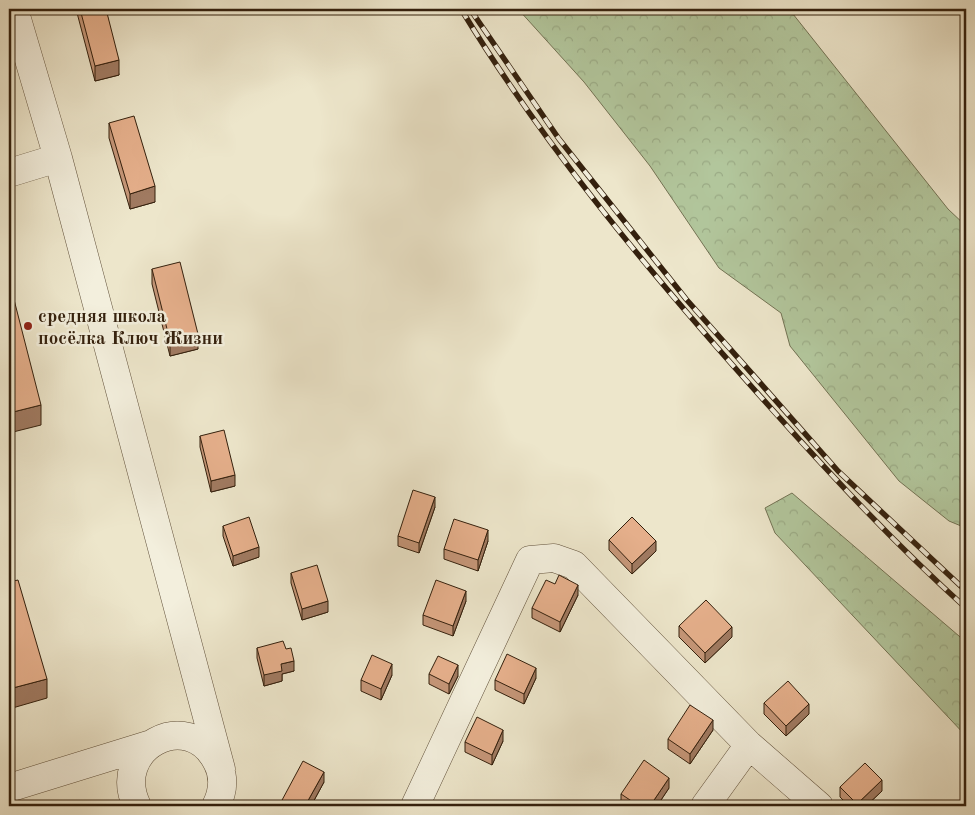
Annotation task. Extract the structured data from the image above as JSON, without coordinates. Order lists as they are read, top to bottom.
{
  "places": ["средняя школа посёлка Ключ Жизни"]
}
